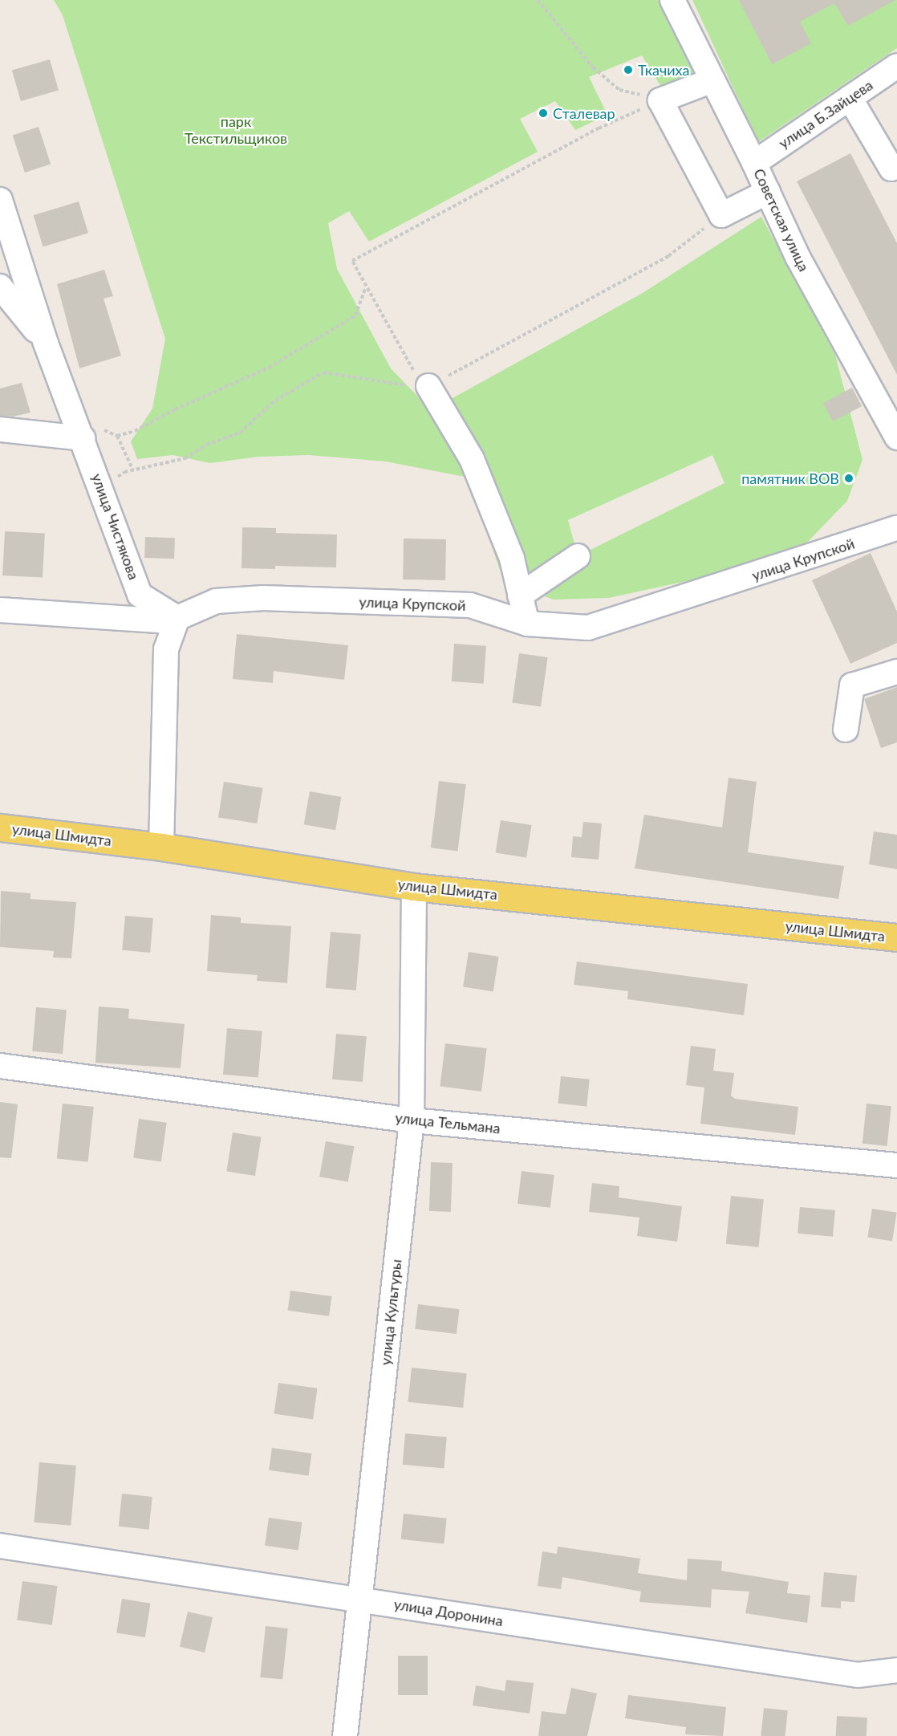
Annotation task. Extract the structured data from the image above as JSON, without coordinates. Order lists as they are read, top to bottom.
{
  "streets": {
    "main road": ["улица Шмидта"],
    "street": [
      "улица Б.Зайцева",
      "Советская улица",
      "улица Чистякова",
      "улица Крупской",
      "улица Тельмана",
      "улица Культуры",
      "улица Доронина"
    ]
  },
  "crossings": [
    ["улица Б.Зайцева", "Советская улица"],
    ["улица Чистякова", "улица Крупской"],
    ["улица Шмидта", "улица Культуры"],
    ["улица Тельмана", "улица Культуры"],
    ["улица Культуры", "улица Доронина"]
  ],
  "parks": ["парк Текстильщиков"],
  "places": ["Ткачиха", "Сталевар", "памятник ВОВ"]
}
